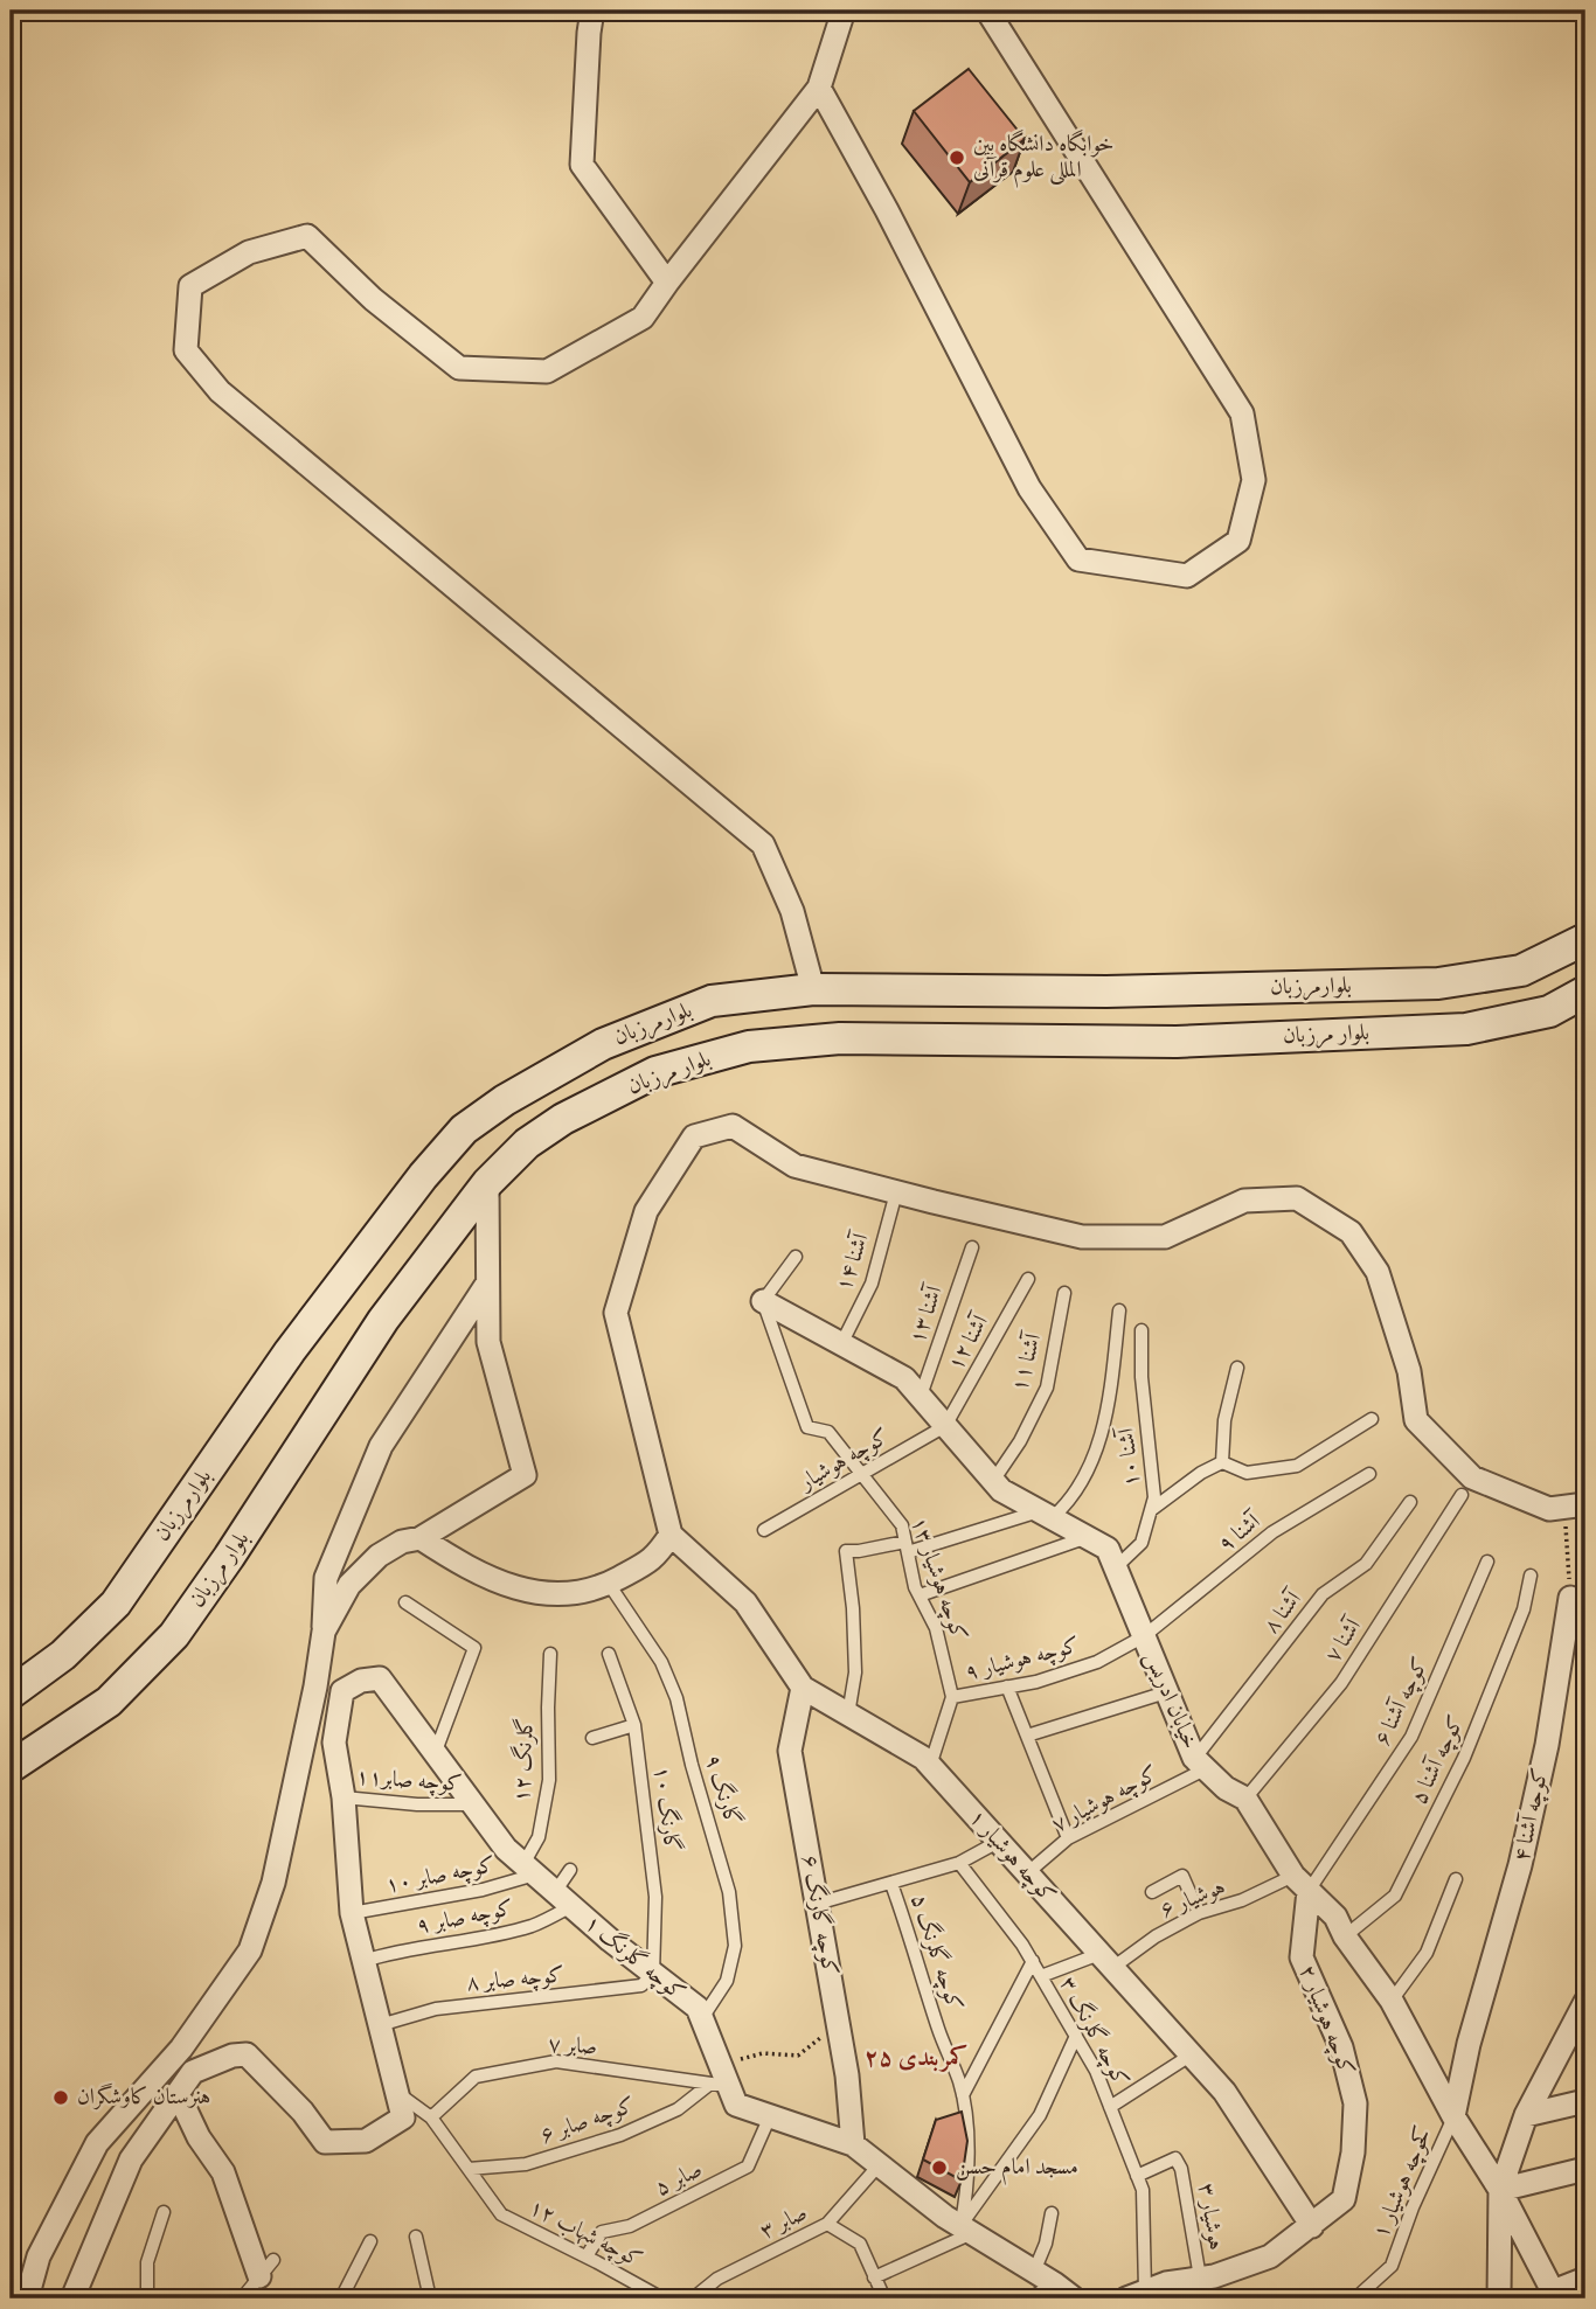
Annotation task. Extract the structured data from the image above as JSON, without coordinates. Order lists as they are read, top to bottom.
{
  "streets": {
    "main road": ["بلوارمرزبان", "بلوار مرزبان"],
    "street": [
      "خیابان ادریس",
      "کوچه آشنا ۴",
      "کوچه هوشیار ۱",
      "کوچه گارنگ ۶",
      "کوچه گلرنگ ۱",
      "کوچه هوشیار ۲"
    ],
    "lane": [
      "آشنا ۱۴",
      "آشنا ۱۳",
      "آشنا ۱۲",
      "آشنا ۱۱",
      "آشنا ۱۰",
      "کوچه هوشیار",
      "آشنا ۹",
      "کوچه هوشیار ۱۳",
      "آشنا ۸",
      "آشنا ۷",
      "کوچه هوشیار ۹",
      "کوچه آشنا ۶",
      "گلرنگ ۱۲",
      "کوچه آشنا ۵",
      "کوچه صابر۱۱",
      "گارنگ ۹",
      "کوچه هوشیار ۷",
      "گارنگ ۱۰",
      "کوچه صابر ۱۰",
      "هوشیار ۶",
      "کوچه صابر ۹",
      "کوچه گلرنگ ۵",
      "کوچه صابر ۸",
      "کوچه گلرنگ ۳",
      "صابر ۷",
      "کوچه صابر ۶",
      "صابر ۵",
      "کحوچه هوشیار ۱",
      "هوشیار ۳",
      "صابر ۳",
      "کوچه شهاب ۱۲"
    ]
  },
  "crossings": [
    ["آشنا ۱۴", "خیابان ادریس"],
    ["آشنا ۱۳", "خیابان ادریس"],
    ["آشنا ۱۲", "کوچه هوشیار"],
    ["آشنا ۱۲", "خیابان ادریس"],
    ["آشنا ۱۱", "خیابان ادریس"],
    ["آشنا ۱۰", "خیابان ادریس"],
    ["کوچه هوشیار", "کوچه هوشیار ۱۳"],
    ["کوچه هوشیار", "خیابان ادریس"],
    ["آشنا ۹", "کوچه هوشیار ۹"],
    ["آشنا ۹", "خیابان ادریس"],
    ["کوچه هوشیار ۱۳", "کوچه هوشیار ۹"],
    ["کوچه هوشیار ۱۳", "خیابان ادریس"],
    ["آشنا ۸", "خیابان ادریس"],
    ["آشنا ۸", "کوچه هوشیار ۷"],
    ["آشنا ۷", "خیابان ادریس"],
    ["کوچه هوشیار ۹", "خیابان ادریس"],
    ["خیابان ادریس", "کوچه آشنا ۶"],
    ["خیابان ادریس", "کوچه آشنا ۵"],
    ["خیابان ادریس", "کوچه هوشیار ۷"],
    ["خیابان ادریس", "کوچه آشنا ۴"],
    ["خیابان ادریس", "هوشیار ۶"],
    ["خیابان ادریس", "کوچه هوشیار ۲"],
    ["خیابان ادریس", "کحوچه هوشیار ۱"],
    ["کوچه آشنا ۶", "هوشیار ۶"],
    ["کوچه آشنا ۶", "کوچه هوشیار ۲"],
    ["گلرنگ ۱۲", "کوچه صابر ۱۰"],
    ["گلرنگ ۱۲", "کوچه گلرنگ ۱"],
    ["کوچه صابر۱۱", "کوچه گلرنگ ۱"],
    ["گارنگ ۹", "کوچه گلرنگ ۱"],
    ["کوچه هوشیار ۷", "کوچه هوشیار ۱"],
    ["گارنگ ۱۰", "کوچه گلرنگ ۱"],
    ["گارنگ ۱۰", "کوچه صابر ۸"],
    ["کوچه آشنا ۴", "کحوچه هوشیار ۱"],
    ["کوچه هوشیار ۱", "هوشیار ۶"],
    ["کوچه هوشیار ۱", "کوچه گارنگ ۶"],
    ["کوچه هوشیار ۱", "کوچه هوشیار ۲"],
    ["کوچه صابر ۱۰", "کوچه گلرنگ ۱"],
    ["هوشیار ۶", "کوچه هوشیار ۲"],
    ["هوشیار ۶", "کوچه گلرنگ ۳"],
    ["کوچه گارنگ ۶", "کوچه گلرنگ ۱"],
    ["کوچه صابر ۹", "کوچه گلرنگ ۱"],
    ["کوچه گلرنگ ۵", "کوچه گلرنگ ۱"],
    ["کوچه گلرنگ ۱", "کوچه صابر ۸"],
    ["کوچه گلرنگ ۱", "صابر ۷"],
    ["کوچه گلرنگ ۱", "کوچه صابر ۶"],
    ["کوچه گلرنگ ۱", "صابر ۵"],
    ["کوچه گلرنگ ۱", "صابر ۳"],
    ["کوچه هوشیار ۲", "کوچه گلرنگ ۳"],
    ["کوچه هوشیار ۲", "هوشیار ۳"],
    ["کوچه گلرنگ ۳", "هوشیار ۳"],
    ["صابر ۷", "کوچه صابر ۶"],
    ["صابر ۷", "کوچه شهاب ۱۲"],
    ["کوچه صابر ۶", "کوچه شهاب ۱۲"],
    ["صابر ۵", "کوچه شهاب ۱۲"]
  ],
  "districts": ["کمربندی ۲۵"],
  "places": ["خوابگاه دانشگاه بین المللی علوم قرآنی", "هنرستان کاوشگران", "مسجد امام حسن"]
}
